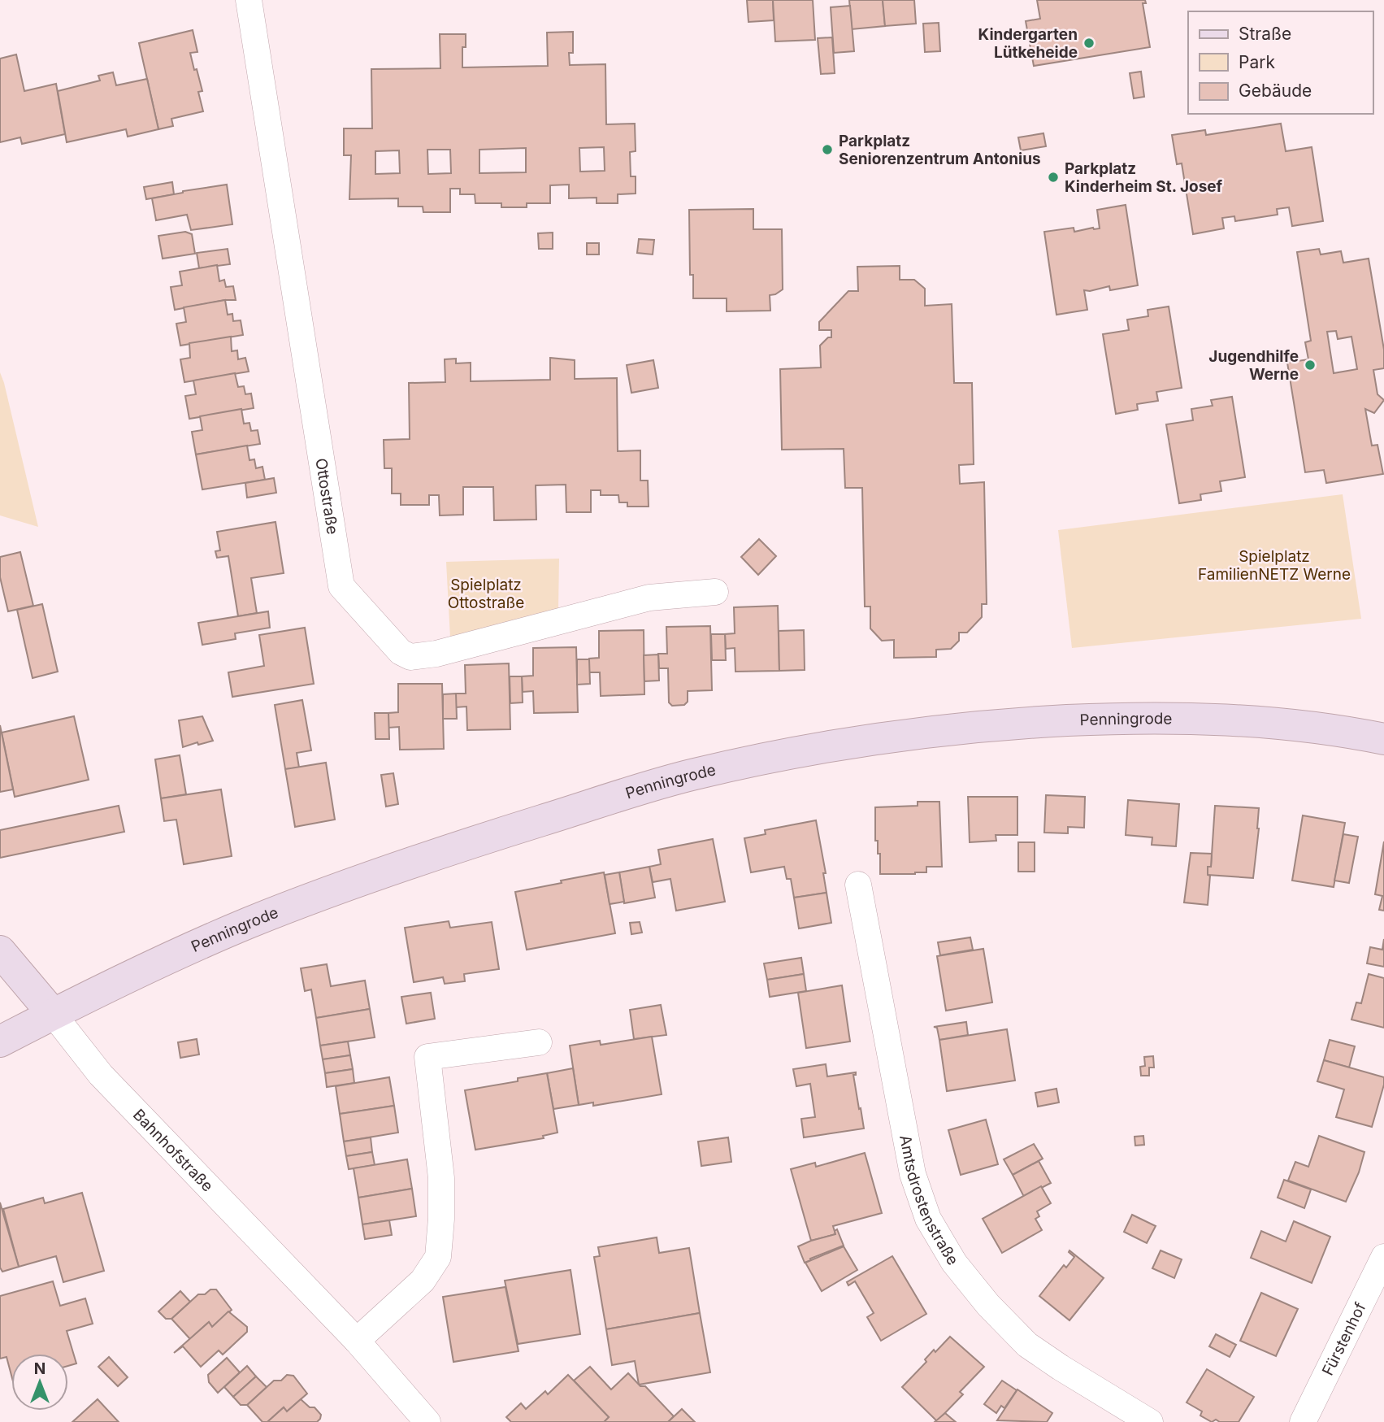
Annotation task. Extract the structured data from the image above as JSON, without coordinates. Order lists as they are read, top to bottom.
{
  "streets": {
    "main road": ["Penningrode", "Bahnhofstraße"],
    "street": ["Ottostraße", "Amtsdrostenstraße", "Fürstenhof"]
  },
  "crossings": [
    ["Penningrode", "Bahnhofstraße"]
  ],
  "parks": ["Spielplatz FamilienNETZ Werne", "Spielplatz Ottostraße"],
  "places": [
    "Kindergarten Lütkeheide",
    "Parkplatz Seniorenzentrum Antonius",
    "Parkplatz Kinderheim St. Josef",
    "Jugendhilfe Werne"
  ],
  "legend": ["Straße", "Park", "Gebäude"],
  "north": "top"
}
